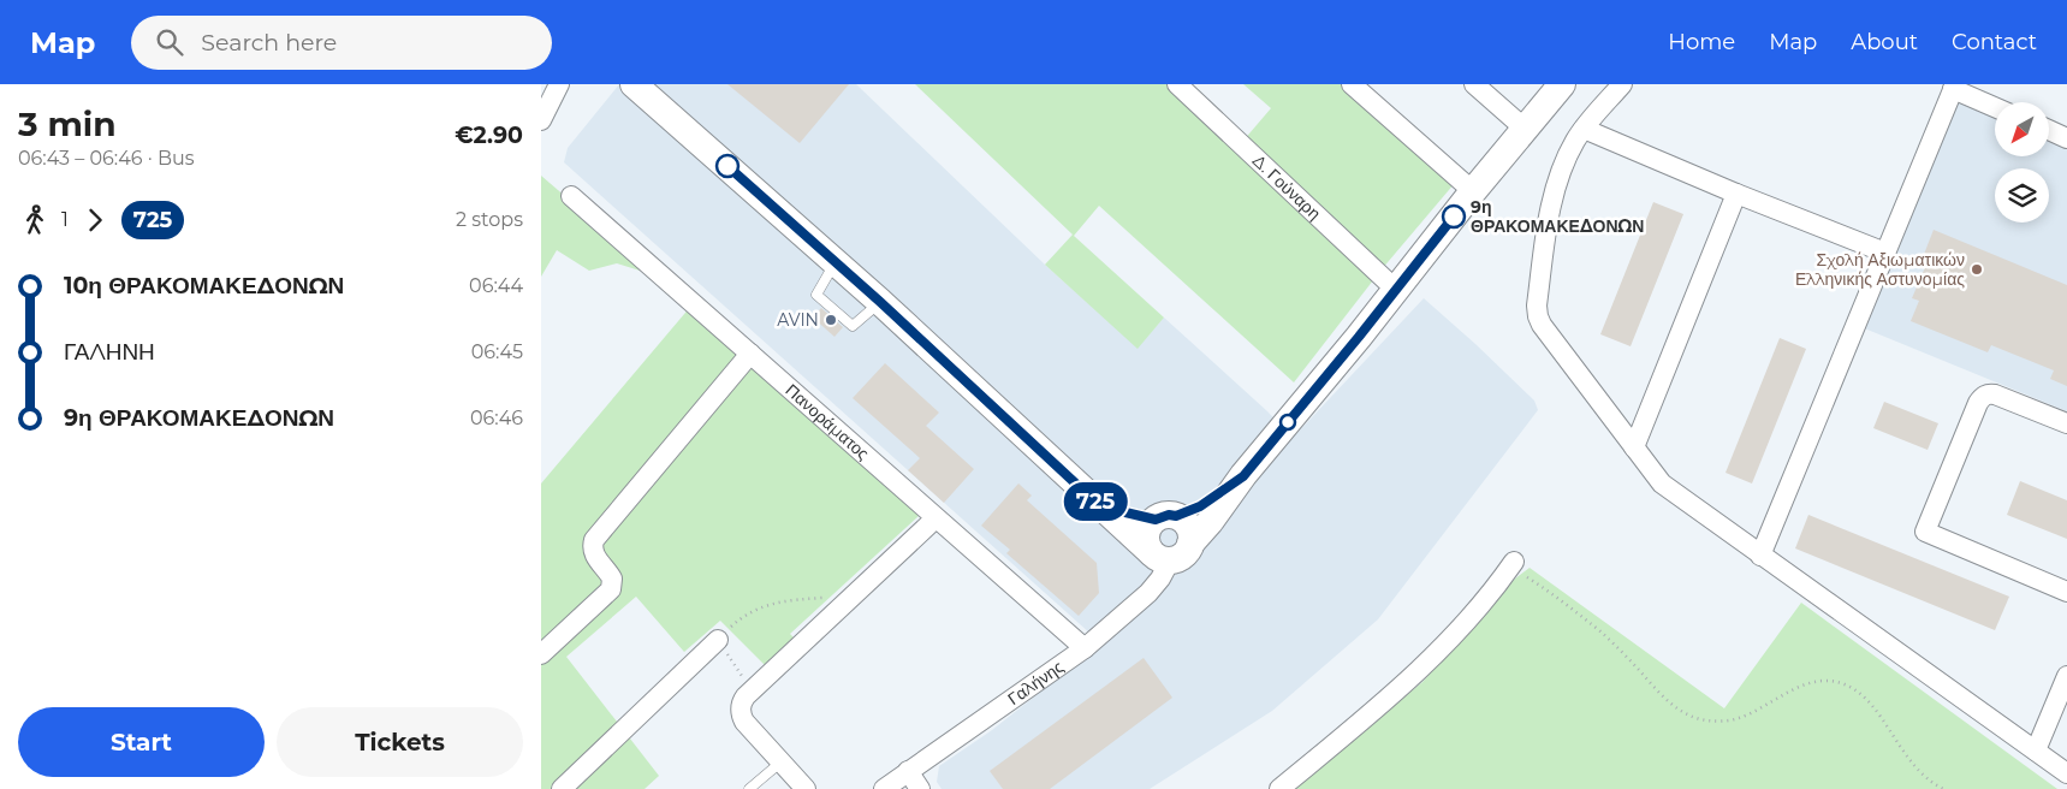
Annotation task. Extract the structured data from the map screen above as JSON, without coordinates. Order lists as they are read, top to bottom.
{
  "streets": {
    "street": ["Δ. Γούναρη", "Πανοράματος", "Γαλήνης"]
  },
  "crossings": [
    ["Πανοράματος", "Γαλήνης"]
  ],
  "places": ["9η ΘΡΑΚΟΜΑΚΕΔΟΝΩΝ", "Σχολή Αξιωματικών Ελληνικής Αστυνομίας", "AVIN"],
  "lines": ["bus line 725"],
  "north": "bottom left",
  "page": {
    "header": "Map",
    "search": "Search here",
    "nav": [
      "Home",
      "Map",
      "About",
      "Contact"
    ],
    "heading": ["3 min", "06:43 – 06:46 · Bus", "€2.90"],
    "on_map": "725",
    "legs": ["1", "725", "2 stops"],
    "list": [
      {
        "name": "10η ΘΡΑΚΟΜΑΚΕΔΟΝΩΝ",
        "value": "06:44"
      },
      {
        "name": "ΓΑΛΗΝΗ",
        "value": "06:45"
      },
      {
        "name": "9η ΘΡΑΚΟΜΑΚΕΔΟΝΩΝ",
        "value": "06:46"
      }
    ],
    "buttons": ["Start", "Tickets"]
  }
}
